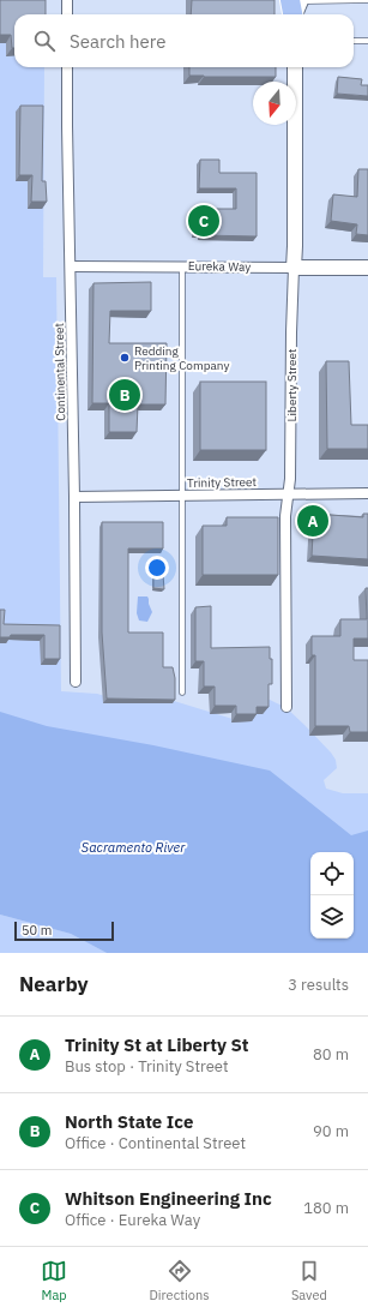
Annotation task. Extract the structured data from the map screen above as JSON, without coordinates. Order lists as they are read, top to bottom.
{
  "streets": {
    "street": [
      "Eureka Way",
      "Continental Street",
      "Liberty Street",
      "Trinity Street"
    ]
  },
  "crossings": [
    ["Eureka Way", "Continental Street"],
    ["Eureka Way", "Liberty Street"],
    ["Continental Street", "Trinity Street"],
    ["Liberty Street", "Trinity Street"]
  ],
  "water": ["Sacramento River"],
  "places": ["Redding Printing Company"],
  "scale_bar": "50 m",
  "north": "bottom",
  "page": {
    "search": "Search here",
    "pins": ["C", "B", "A"],
    "scale": "50 m",
    "heading": ["Nearby", "3 results"],
    "list": [
      {
        "mark": "A",
        "name": "Trinity St at Liberty St",
        "note": "Bus stop · Trinity Street",
        "value": "80 m"
      },
      {
        "mark": "B",
        "name": "North State Ice",
        "note": "Office · Continental Street",
        "value": "90 m"
      },
      {
        "mark": "C",
        "name": "Whitson Engineering Inc",
        "note": "Office · Eureka Way",
        "value": "180 m"
      }
    ],
    "nav": ["Map", "Directions", "Saved"]
  }
}
